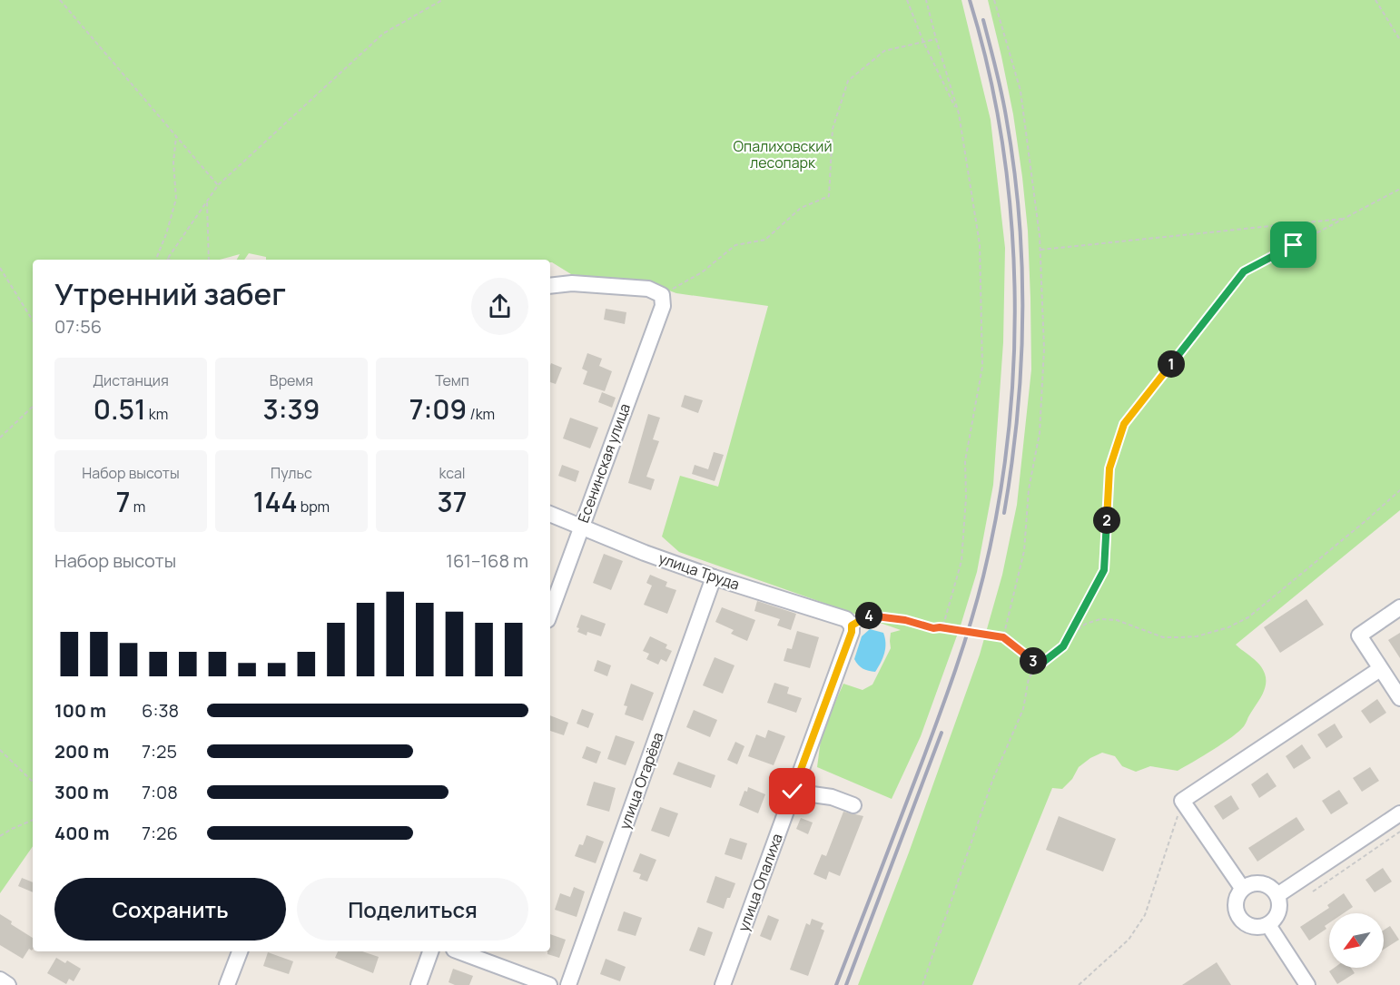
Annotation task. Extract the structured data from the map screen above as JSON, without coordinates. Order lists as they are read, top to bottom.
{
  "streets": {
    "street": [
      "Есенинская улица",
      "улица Труда",
      "улица Огарёва",
      "улица Опалиха"
    ]
  },
  "crossings": [
    ["Есенинская улица", "улица Труда"],
    ["улица Труда", "улица Огарёва"],
    ["улица Труда", "улица Опалиха"]
  ],
  "parks": ["Опалиховский лесопарк"],
  "north": "bottom left",
  "page": {
    "heading": ["Утренний забег", "07:56"],
    "pins": [
      "1",
      "2",
      "4",
      "3"
    ],
    "stats": [
      ["Дистанция", "0.51 km"],
      ["Время", "3:39"],
      ["Темп", "7:09 /km"],
      ["Набор высоты", "7 m"],
      ["Пульс", "144 bpm"],
      ["kcal", "37"]
    ],
    "chart": ["Набор высоты", "161–168 m"],
    "list": [
      {
        "name": "100 m",
        "note": "6:38"
      },
      {
        "name": "200 m",
        "note": "7:25"
      },
      {
        "name": "300 m",
        "note": "7:08"
      },
      {
        "name": "400 m",
        "note": "7:26"
      }
    ],
    "buttons": ["Сохранить", "Поделиться"]
  }
}
